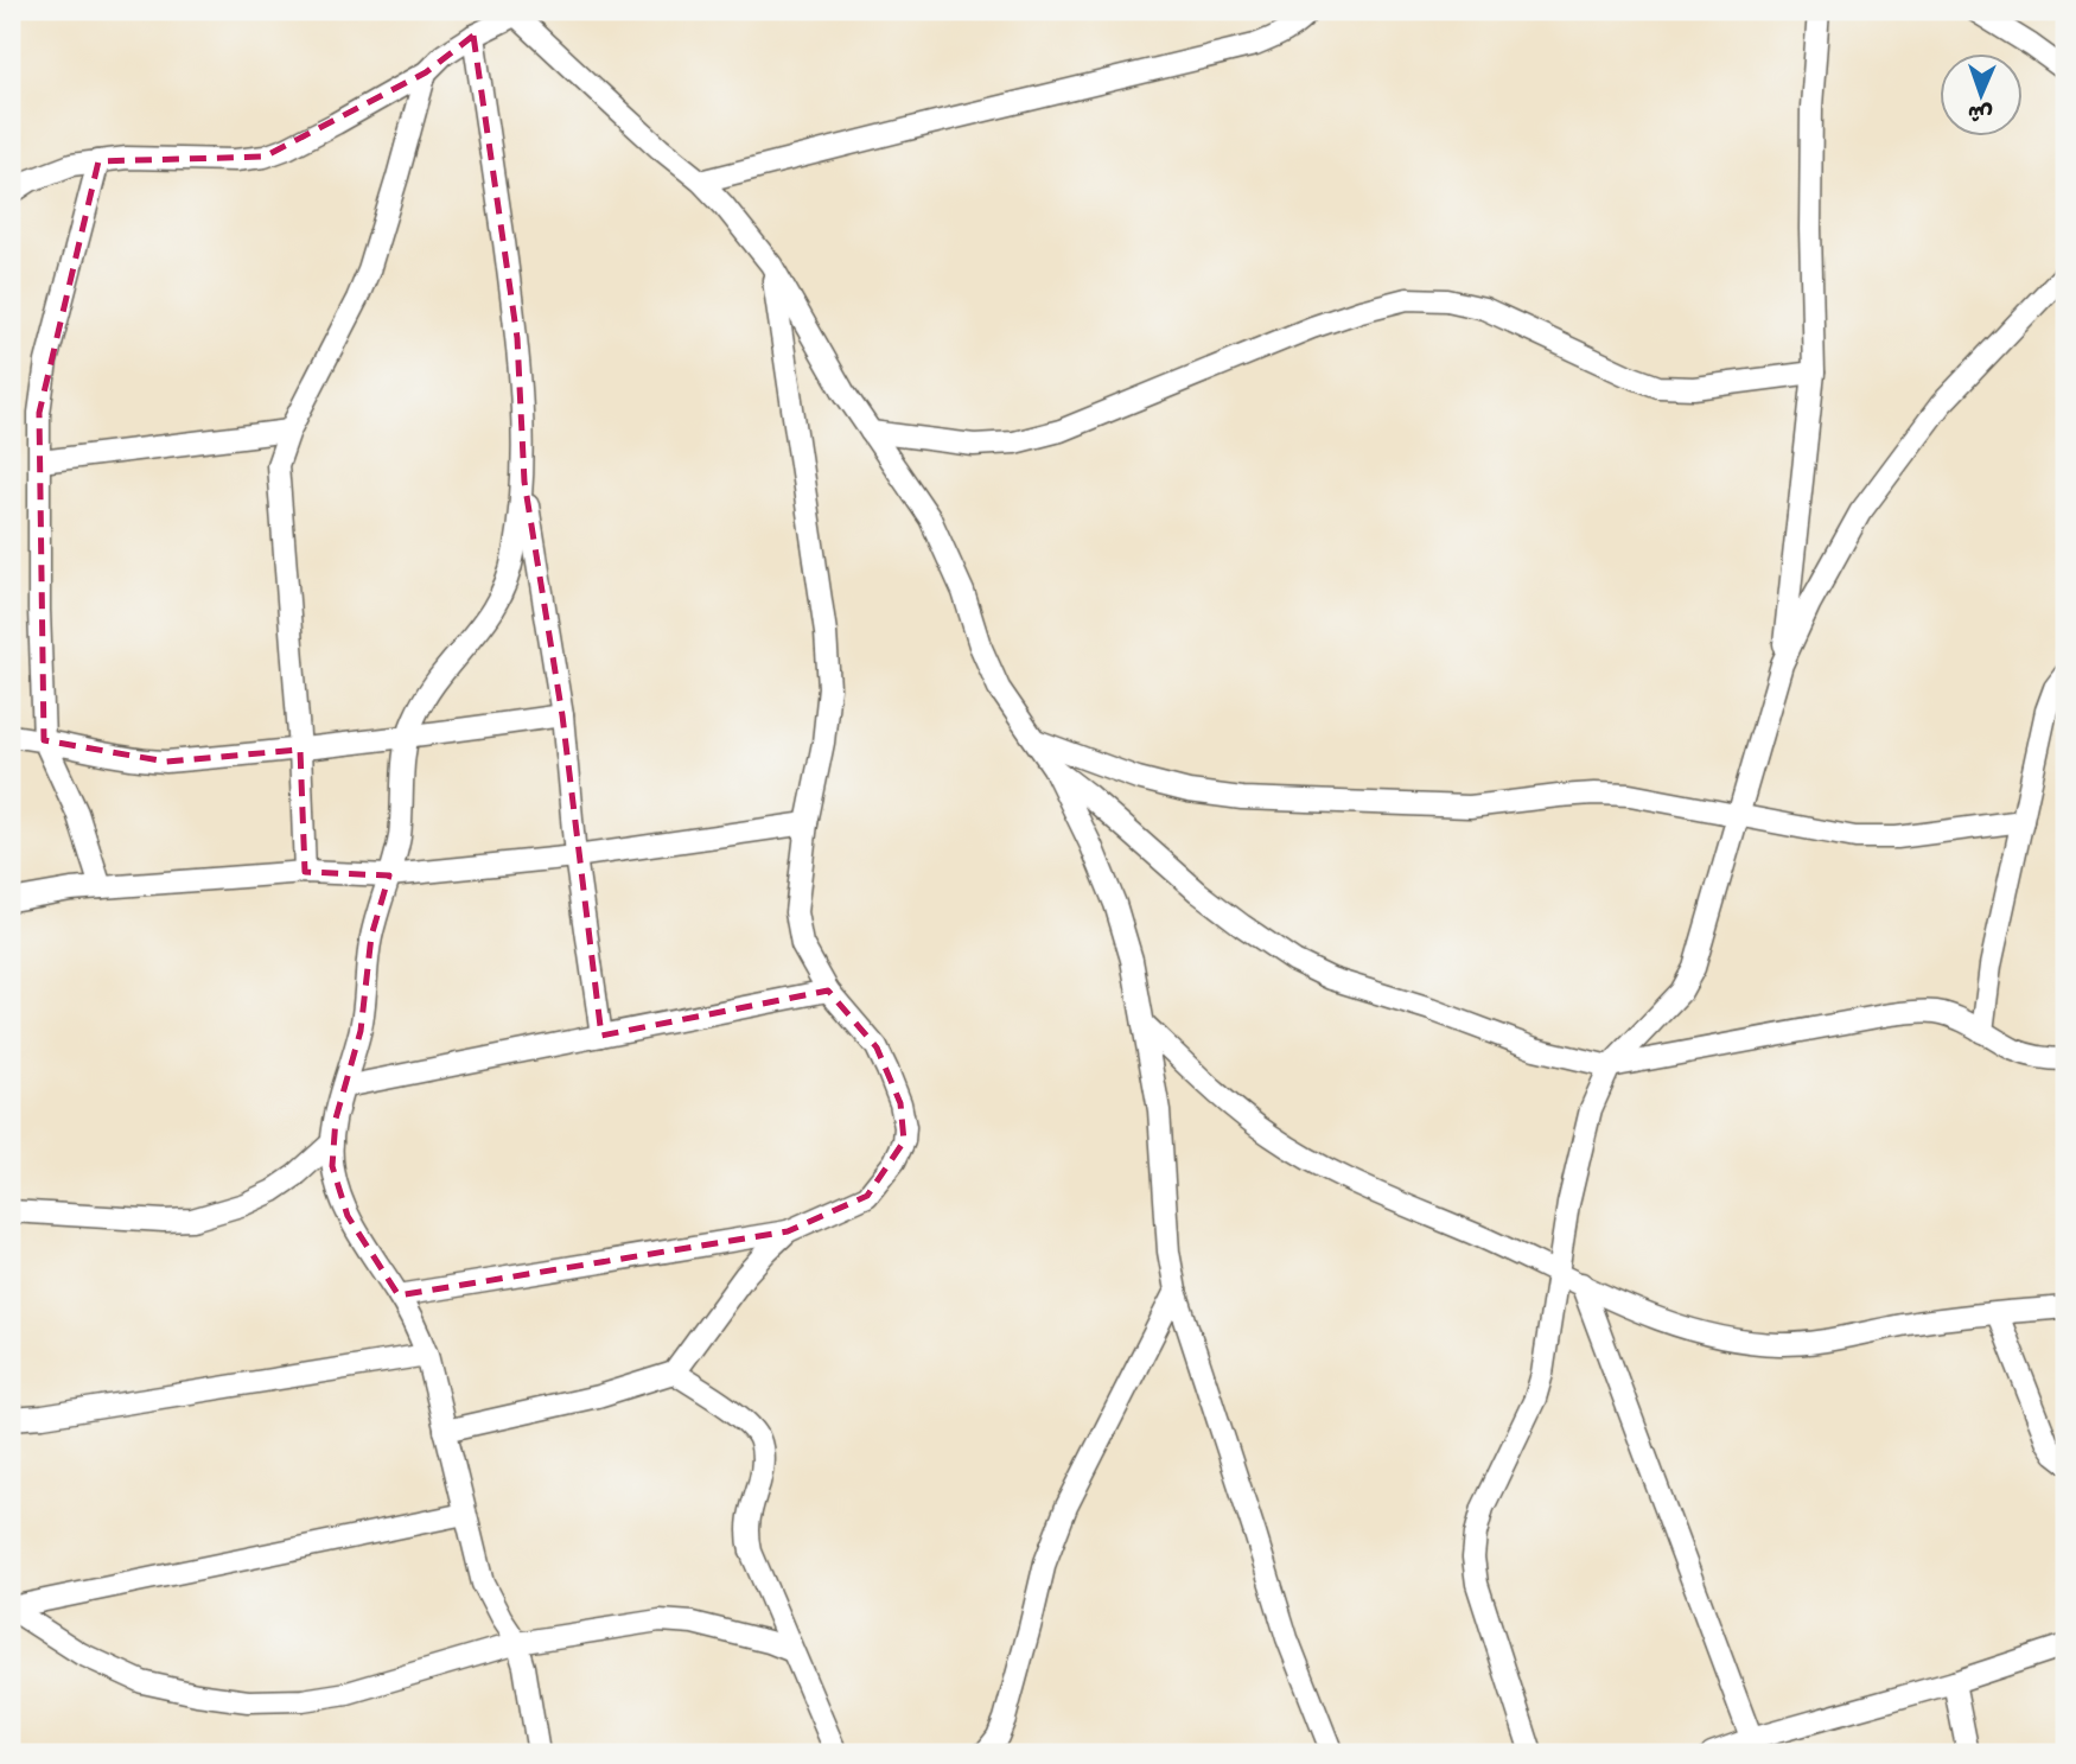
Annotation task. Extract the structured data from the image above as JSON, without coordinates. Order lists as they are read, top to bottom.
{
  "north": "bottom"
}
